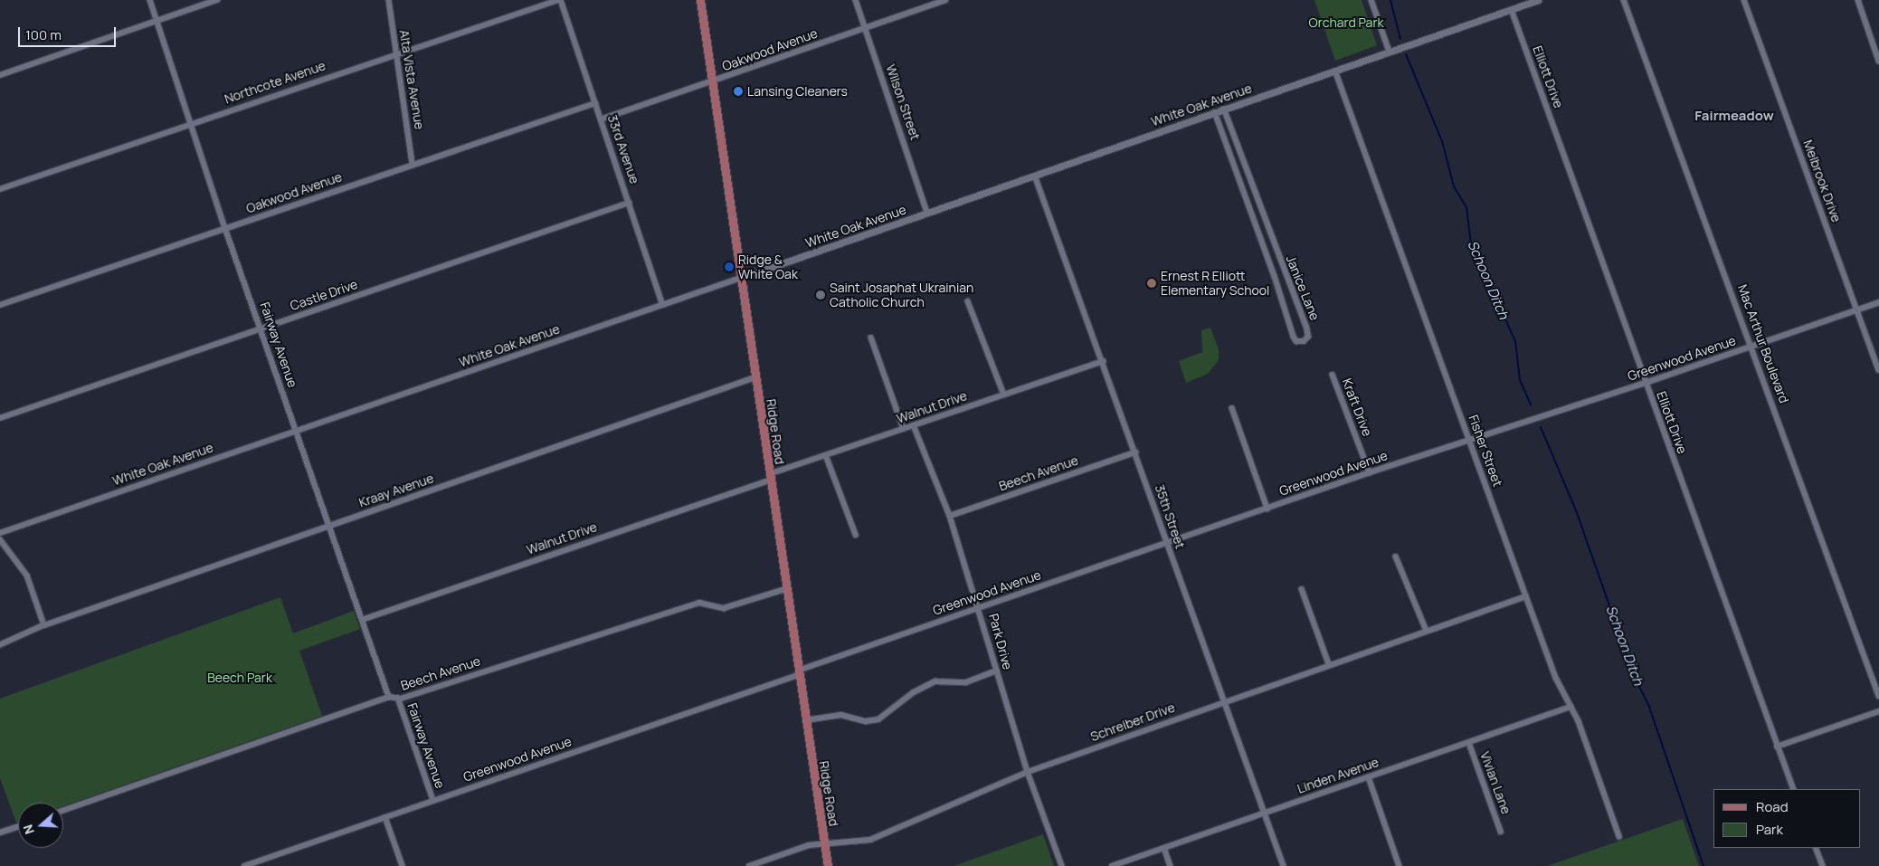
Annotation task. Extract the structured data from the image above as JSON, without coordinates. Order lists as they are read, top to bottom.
{
  "streets": {
    "main road": ["Ridge Road"],
    "street": [
      "Oakwood Avenue",
      "Elliott Drive",
      "Alta Vista Avenue",
      "Northcote Avenue",
      "Wilson Street",
      "White Oak Avenue",
      "33rd Avenue",
      "Melbrook Drive",
      "Janice Lane",
      "Castle Drive",
      "Mac Arthur Boulevard",
      "Fairway Avenue",
      "Greenwood Avenue",
      "Walnut Drive",
      "Kraft Drive",
      "Fisher Street",
      "Beech Avenue",
      "Kraay Avenue",
      "35th Street",
      "Park Drive",
      "Schreiber Drive",
      "Linden Avenue",
      "Vivian Lane"
    ]
  },
  "crossings": [
    ["Oakwood Avenue", "Alta Vista Avenue"],
    ["Oakwood Avenue", "Wilson Street"],
    ["Oakwood Avenue", "33rd Avenue"],
    ["Oakwood Avenue", "Fairway Avenue"],
    ["Oakwood Avenue", "Ridge Road"],
    ["Elliott Drive", "White Oak Avenue"],
    ["Elliott Drive", "Greenwood Avenue"],
    ["Alta Vista Avenue", "Northcote Avenue"],
    ["Northcote Avenue", "33rd Avenue"],
    ["Northcote Avenue", "Fairway Avenue"],
    ["Wilson Street", "White Oak Avenue"],
    ["White Oak Avenue", "33rd Avenue"],
    ["White Oak Avenue", "Janice Lane"],
    ["White Oak Avenue", "Fairway Avenue"],
    ["White Oak Avenue", "Ridge Road"],
    ["White Oak Avenue", "Fisher Street"],
    ["White Oak Avenue", "35th Street"],
    ["33rd Avenue", "Castle Drive"],
    ["Melbrook Drive", "Greenwood Avenue"],
    ["Castle Drive", "Fairway Avenue"],
    ["Mac Arthur Boulevard", "Greenwood Avenue"],
    ["Fairway Avenue", "Greenwood Avenue"],
    ["Fairway Avenue", "Walnut Drive"],
    ["Fairway Avenue", "Beech Avenue"],
    ["Fairway Avenue", "Kraay Avenue"],
    ["Greenwood Avenue", "Kraft Drive"],
    ["Greenwood Avenue", "Ridge Road"],
    ["Greenwood Avenue", "Fisher Street"],
    ["Greenwood Avenue", "35th Street"],
    ["Greenwood Avenue", "Park Drive"],
    ["Walnut Drive", "Ridge Road"],
    ["Walnut Drive", "35th Street"],
    ["Walnut Drive", "Park Drive"],
    ["Ridge Road", "Beech Avenue"],
    ["Ridge Road", "Kraay Avenue"],
    ["Ridge Road", "Schreiber Drive"],
    ["Fisher Street", "Schreiber Drive"],
    ["Fisher Street", "Linden Avenue"],
    ["Beech Avenue", "35th Street"],
    ["Beech Avenue", "Park Drive"],
    ["35th Street", "Schreiber Drive"],
    ["35th Street", "Linden Avenue"],
    ["Park Drive", "Schreiber Drive"],
    ["Linden Avenue", "Vivian Lane"]
  ],
  "districts": ["Fairmeadow"],
  "water": ["Schoon Ditch"],
  "parks": ["Orchard Park", "Beech Park"],
  "places": [
    "Lansing Cleaners",
    "Ridge & White Oak",
    "Ernest R Elliott Elementary School",
    "Saint Josaphat Ukrainian Catholic Church"
  ],
  "legend": ["Road", "Park"],
  "scale_bar": "100 m",
  "north": "left"
}
